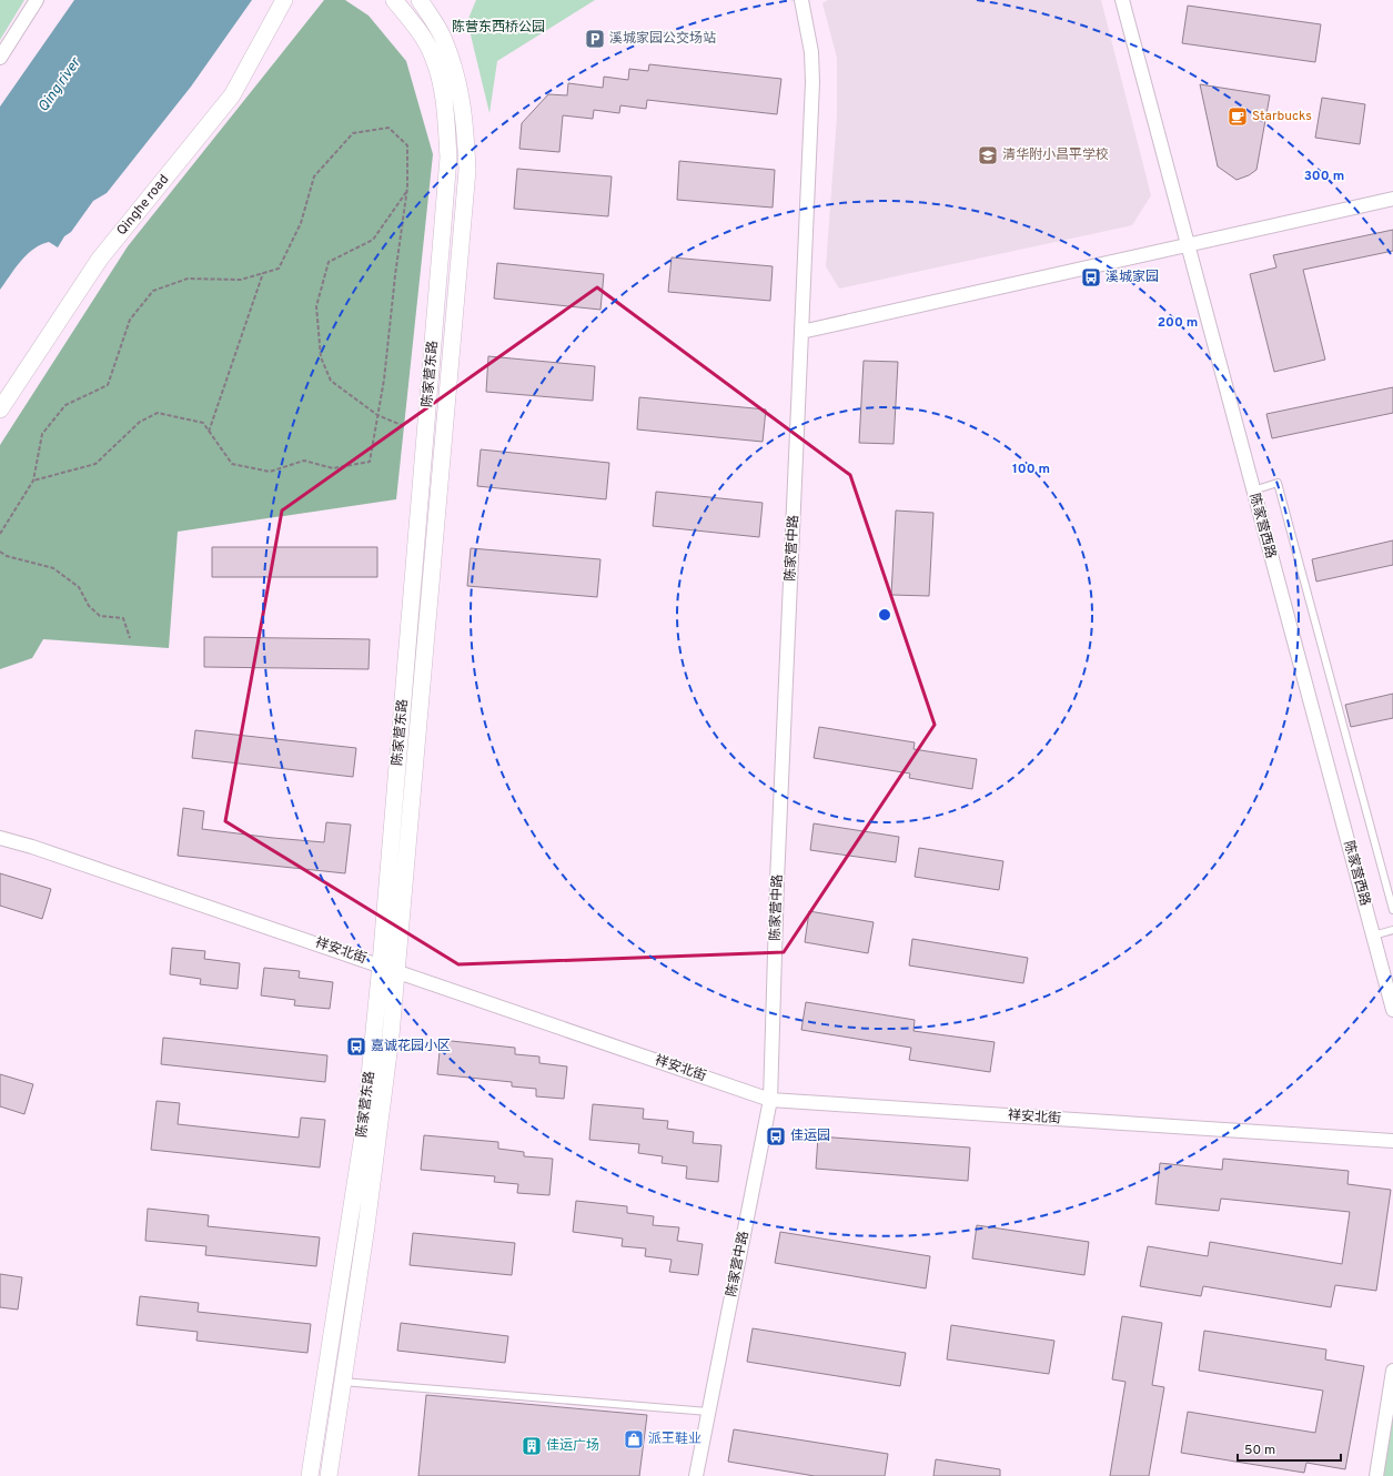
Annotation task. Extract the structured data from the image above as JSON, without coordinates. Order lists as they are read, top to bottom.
{
  "streets": {
    "street": [
      "Qinghe road",
      "陈家营东路",
      "陈家营西路",
      "陈家营中路",
      "祥安北街"
    ]
  },
  "crossings": [
    ["陈家营东路", "祥安北街"],
    ["陈家营中路", "祥安北街"]
  ],
  "water": ["Qing river"],
  "parks": ["陈营东西桥公园"],
  "places": {
    "parking": ["溪城家园公交场站"],
    "cafe": ["Starbucks"],
    "school or university": ["清华附小昌平学校"],
    "bus stop": ["溪城家园", "嘉诚花园小区", "佳运园"],
    "shop": ["派王鞋业"],
    "building": ["佳运广场"]
  },
  "scale_bar": "50 m",
  "rings": ["300 m", "200 m", "100 m"]
}
